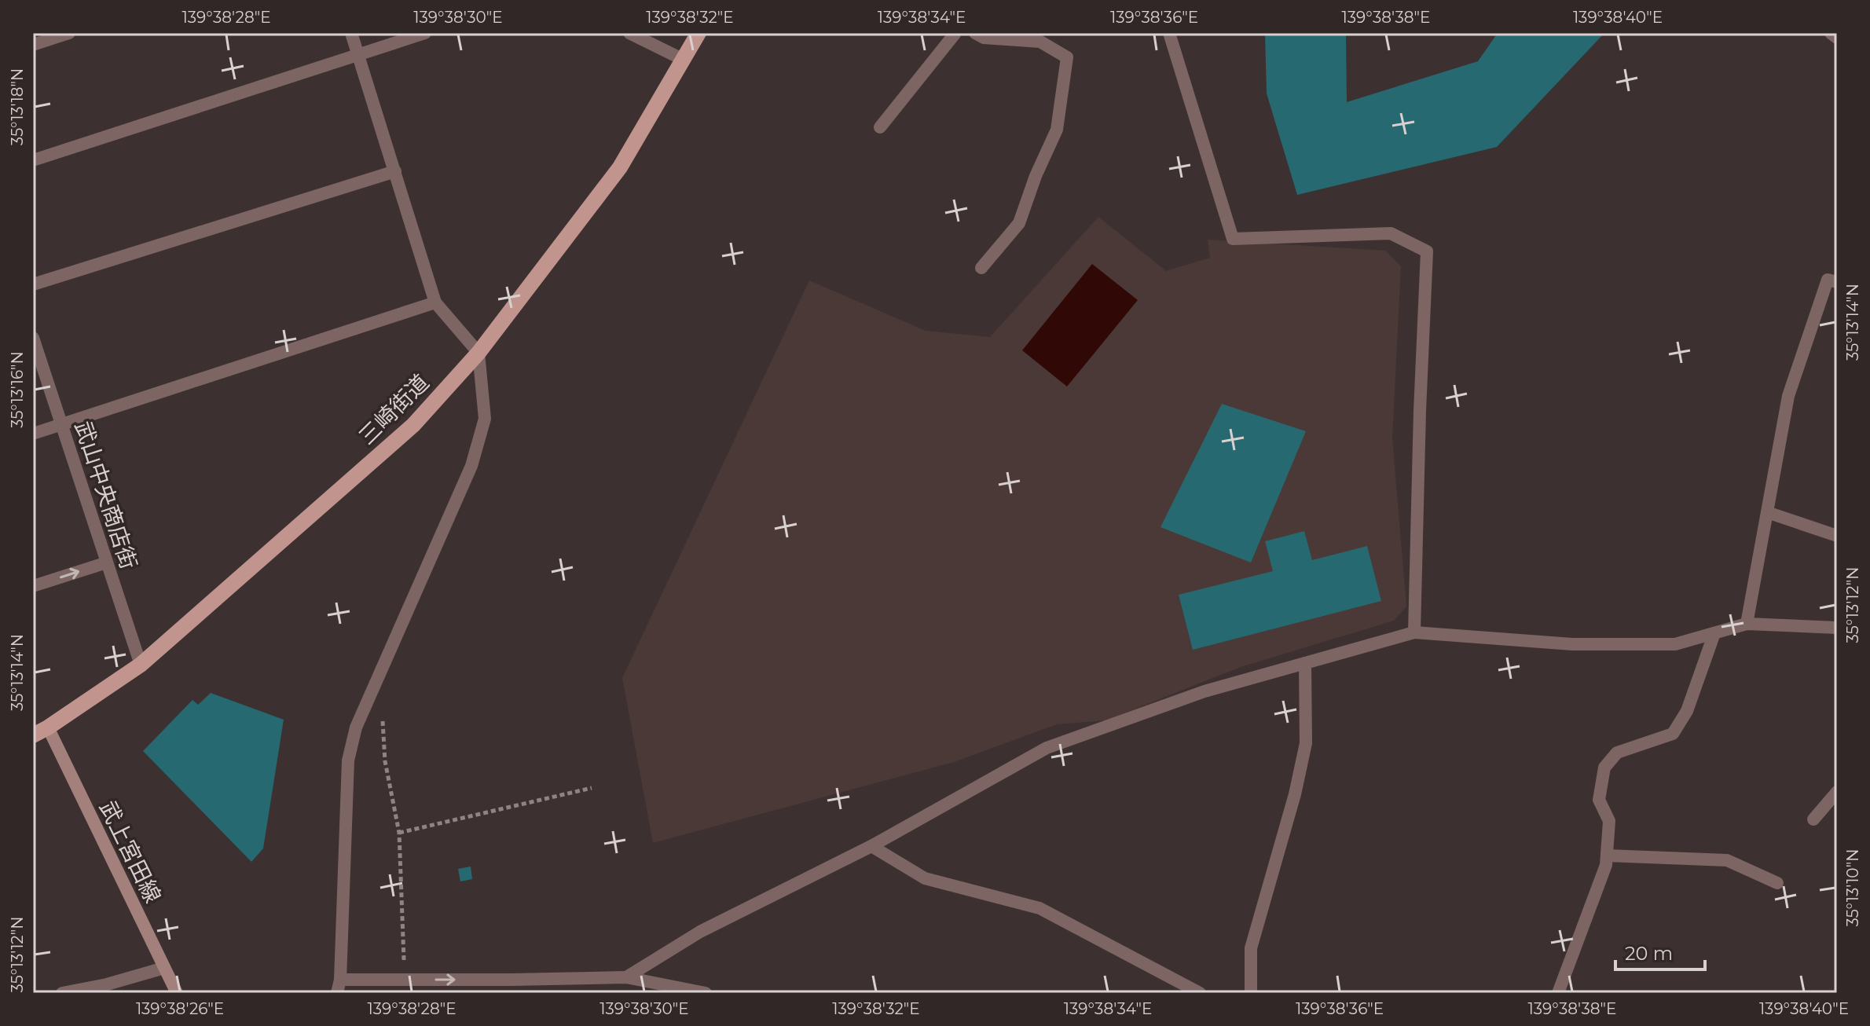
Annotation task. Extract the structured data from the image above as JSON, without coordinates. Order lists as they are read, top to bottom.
{
  "streets": {
    "main road": ["三崎街道", "武上宮田線"],
    "street": ["武山中央商店街"]
  },
  "crossings": [
    ["三崎街道", "武山中央商店街"],
    ["三崎街道", "武上宮田線"]
  ],
  "scale_bar": "20 m",
  "coordinates": [
    "139°38'28\"E",
    "139°38'30\"E",
    "139°38'32\"E",
    "139°38'34\"E",
    "139°38'36\"E",
    "139°38'38\"E",
    "139°38'40\"E",
    "35°13'18\"N",
    "35°13'14\"N",
    "35°13'16\"N",
    "35°13'12\"N",
    "35°13'10\"N",
    "139°38'26\"E"
  ]
}
